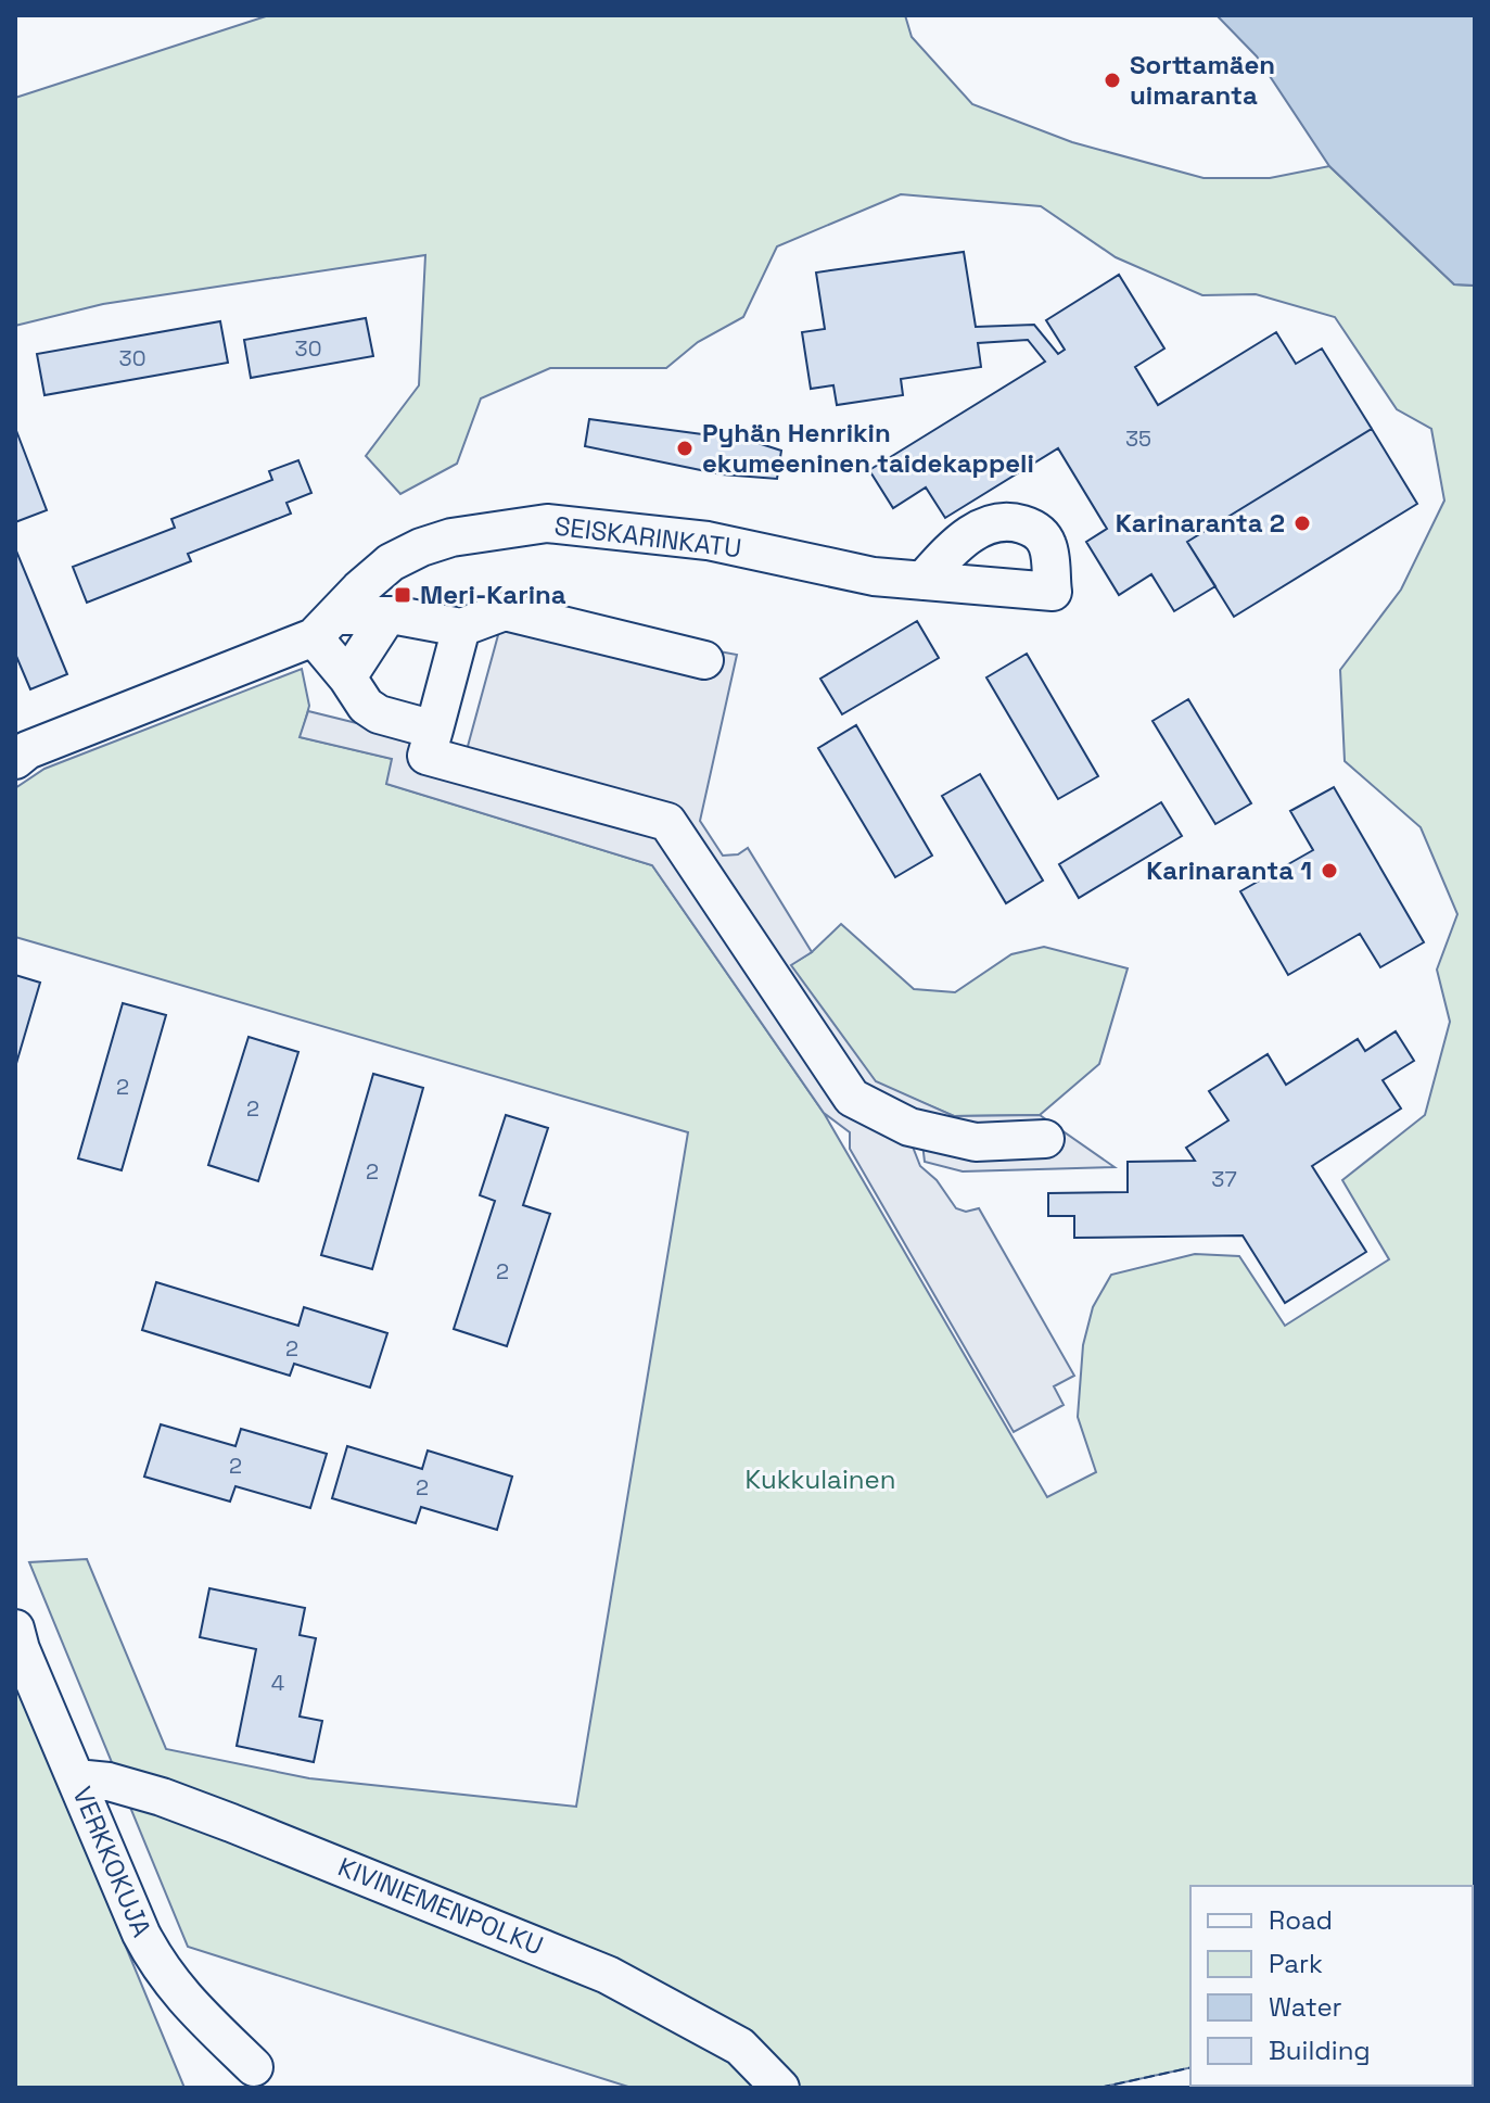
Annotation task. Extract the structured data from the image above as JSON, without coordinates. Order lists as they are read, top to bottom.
{
  "streets": {
    "street": ["SEISKARINKATU", "VERKKOKUJA", "KIVINIEMENPOLKU"]
  },
  "crossings": [
    ["VERKKOKUJA", "KIVINIEMENPOLKU"]
  ],
  "parks": ["Kukkulainen"],
  "places": {
    "other": [
      "Sorttamäen uimaranta",
      "Pyhän Henrikin ekumeeninen taidekappeli",
      "Karinaranta 2",
      "Karinaranta 1"
    ],
    "transit": ["Meri-Karina"]
  },
  "house_numbers": [
    "30",
    "30",
    "35",
    "2",
    "2",
    "2",
    "37",
    "2",
    "2",
    "2",
    "2",
    "4"
  ],
  "legend": [
    "Road",
    "Park",
    "Water",
    "Building"
  ]
}
